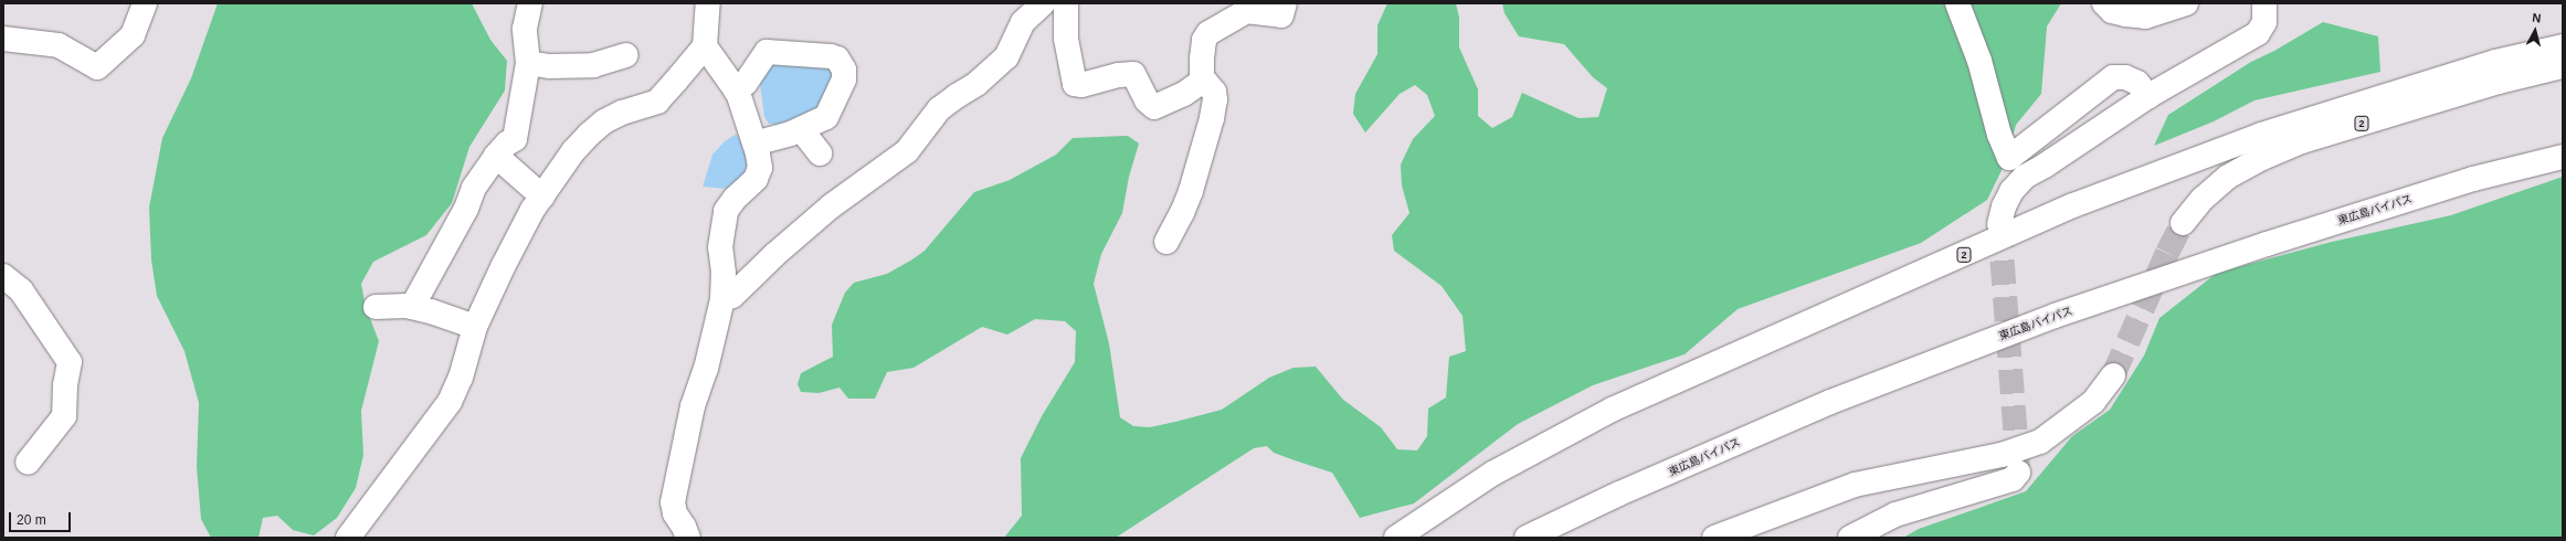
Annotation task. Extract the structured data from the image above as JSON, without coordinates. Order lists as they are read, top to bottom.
{
  "streets": {
    "main road": ["2", "東広島バイパス"]
  },
  "scale_bar": "20 m",
  "north": "top"
}
